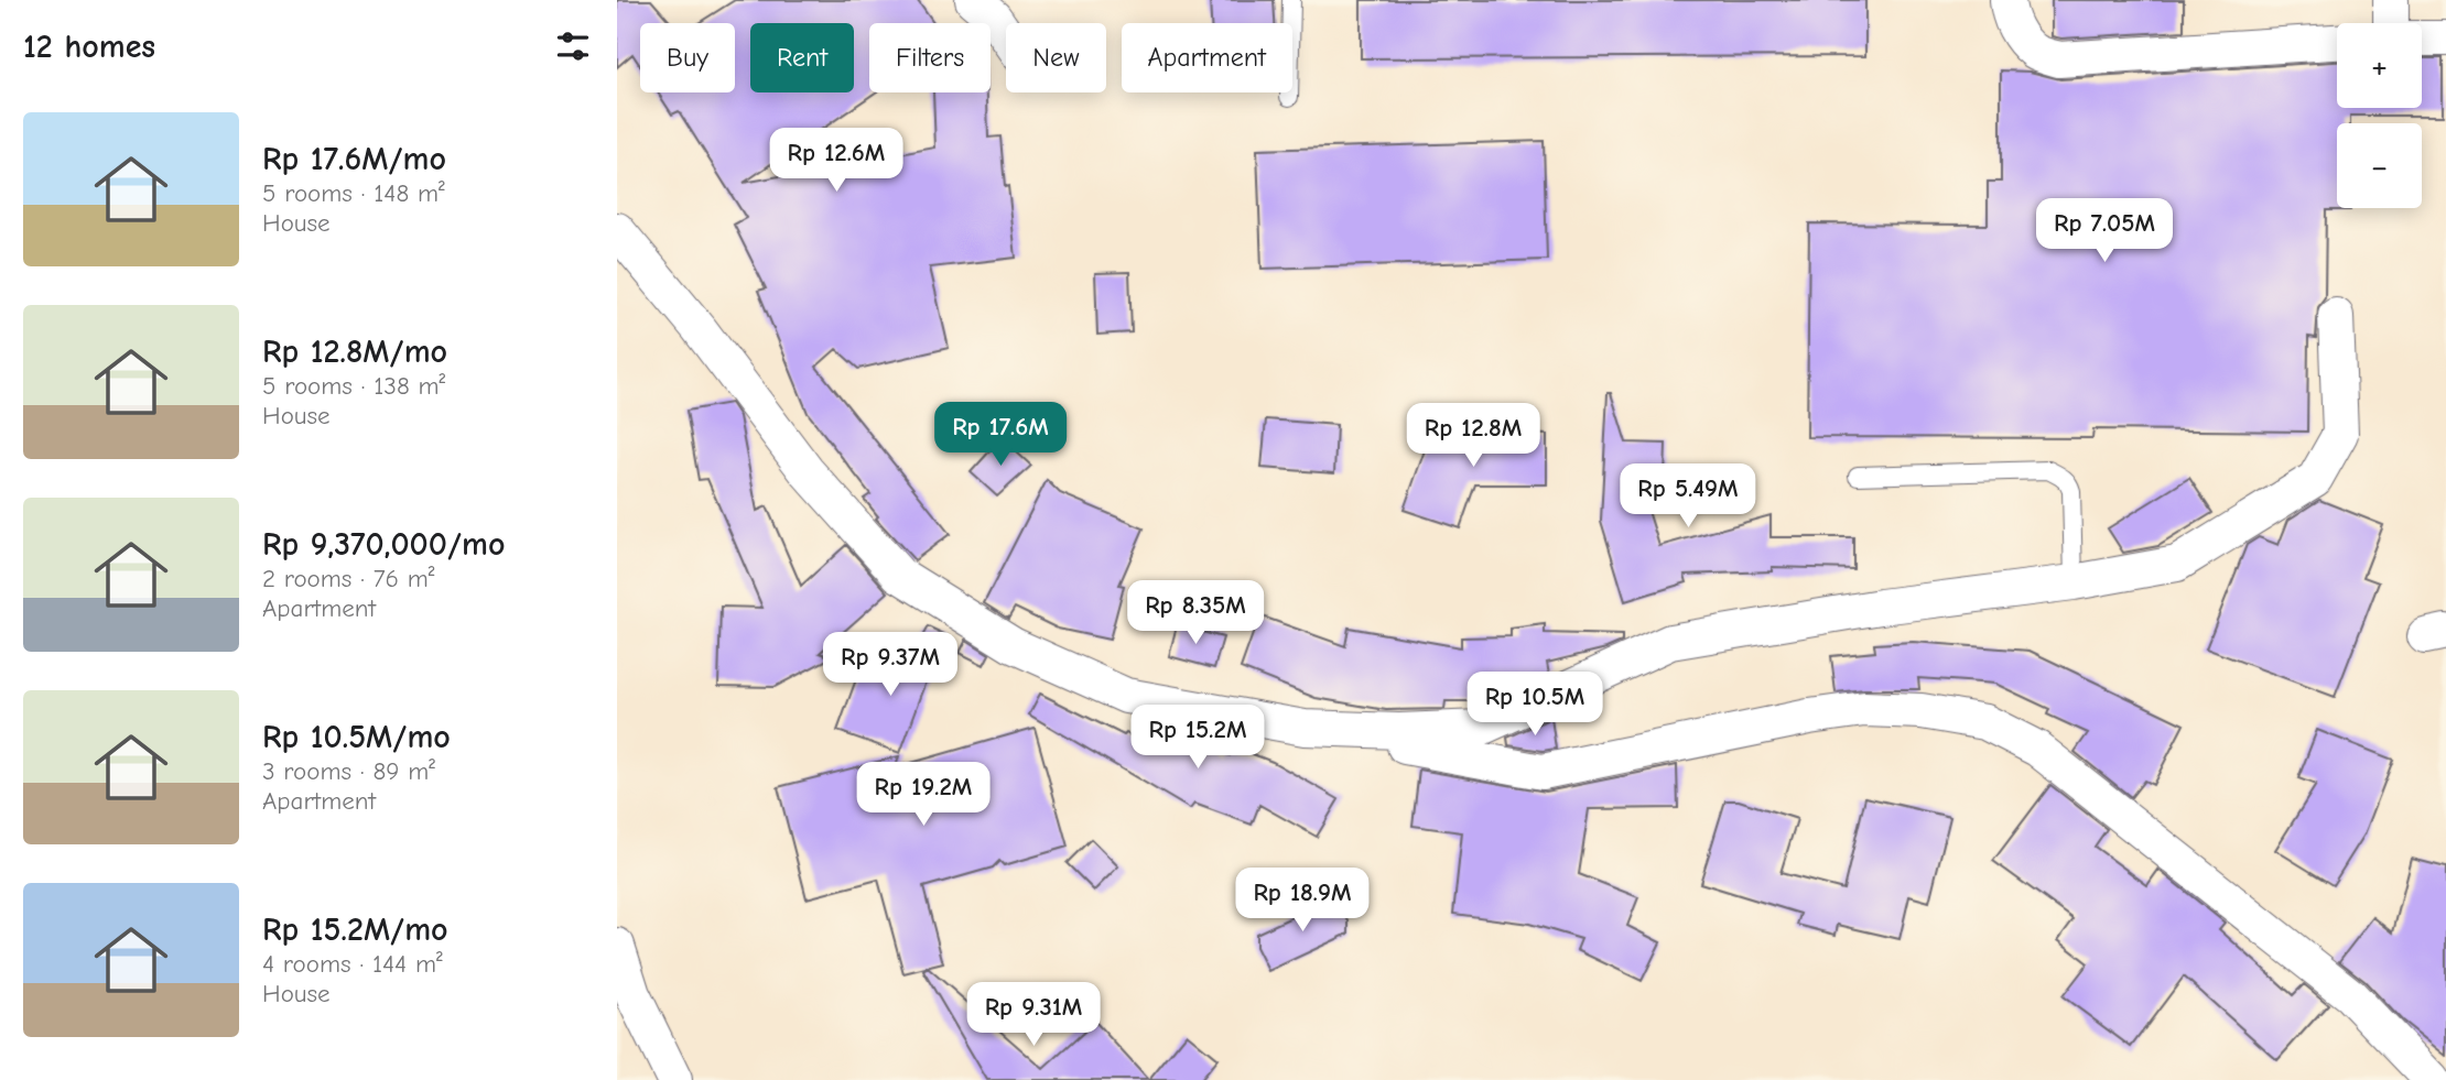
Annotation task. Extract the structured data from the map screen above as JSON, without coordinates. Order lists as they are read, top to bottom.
{
  "page": {
    "heading": "12 homes",
    "map_buttons": ["+", "−"],
    "chip": [
      "Buy",
      "Rent",
      "Filters",
      "New",
      "Apartment"
    ],
    "list": [
      {
        "name": "Rp 17.6M/mo",
        "note": "5 rooms · 148 m² · House"
      },
      {
        "name": "Rp 12.8M/mo",
        "note": "5 rooms · 138 m² · House"
      },
      {
        "name": "Rp 9,370,000/mo",
        "note": "2 rooms · 76 m² · Apartment"
      },
      {
        "name": "Rp 10.5M/mo",
        "note": "3 rooms · 89 m² · Apartment"
      },
      {
        "name": "Rp 15.2M/mo",
        "note": "4 rooms · 144 m² · House"
      }
    ],
    "price": [
      "Rp 12.6M",
      "Rp 7.05M",
      "Rp 17.6M",
      "Rp 12.8M",
      "Rp 5.49M",
      "Rp 8.35M",
      "Rp 9.37M",
      "Rp 10.5M",
      "Rp 15.2M",
      "Rp 19.2M",
      "Rp 18.9M",
      "Rp 9.31M"
    ]
  }
}
